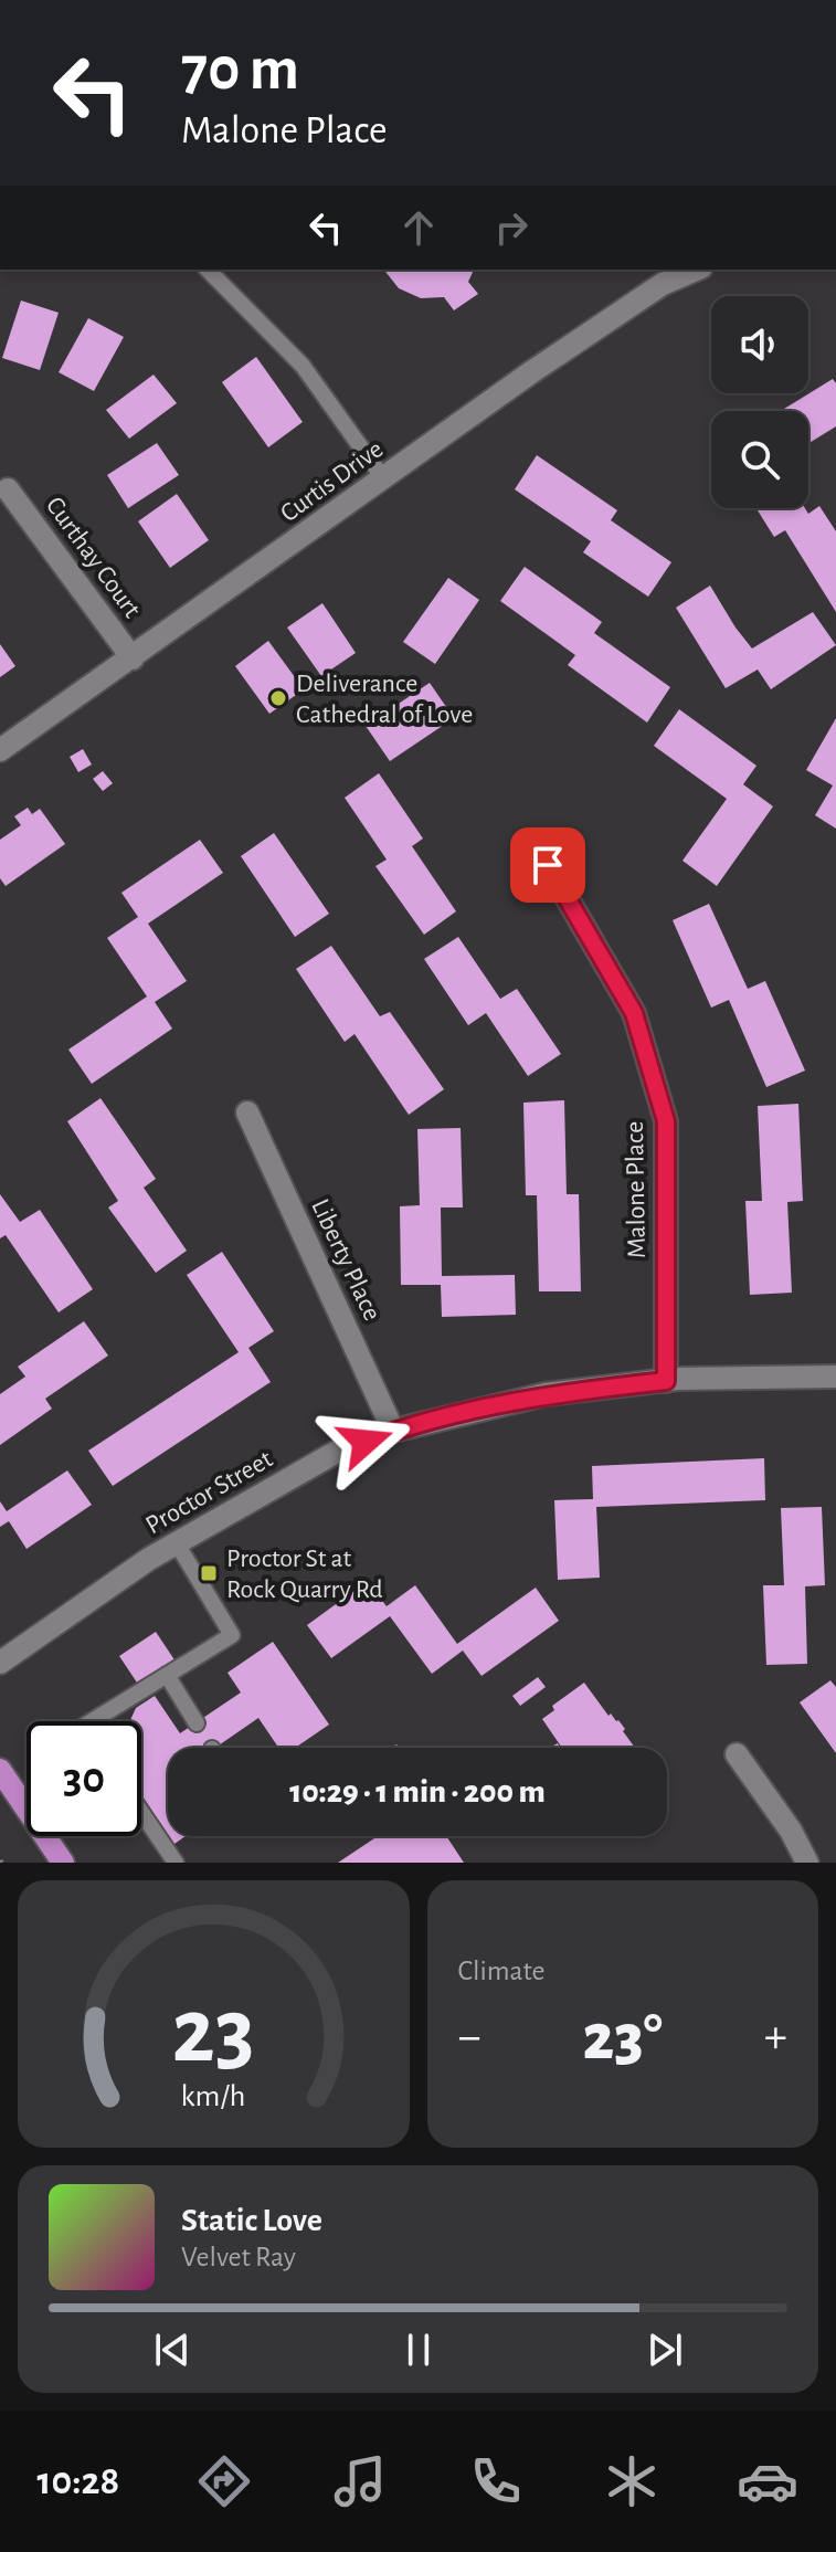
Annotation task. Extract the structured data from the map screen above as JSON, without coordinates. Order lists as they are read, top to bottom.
{
  "streets": {
    "street": [
      "Curtis Drive",
      "Curthay Court",
      "Malone Place",
      "Liberty Place",
      "Proctor Street"
    ]
  },
  "crossings": [
    ["Curtis Drive", "Curthay Court"],
    ["Malone Place", "Proctor Street"],
    ["Liberty Place", "Proctor Street"]
  ],
  "places": {
    "other": ["Deliverance Cathedral of Love"],
    "transit": ["Proctor St at Rock Quarry Rd"]
  },
  "page": {
    "turn": ["70 m", "Malone Place"],
    "limit": "30",
    "trip": "10:29 · 1 min · 200 m",
    "tile": "Climate",
    "heat": ["−", "23°", "+"],
    "song": ["Static Love", "Velvet Ray"],
    "tabs": "10:28",
    "gauge": ["23", "km/h"]
  }
}
